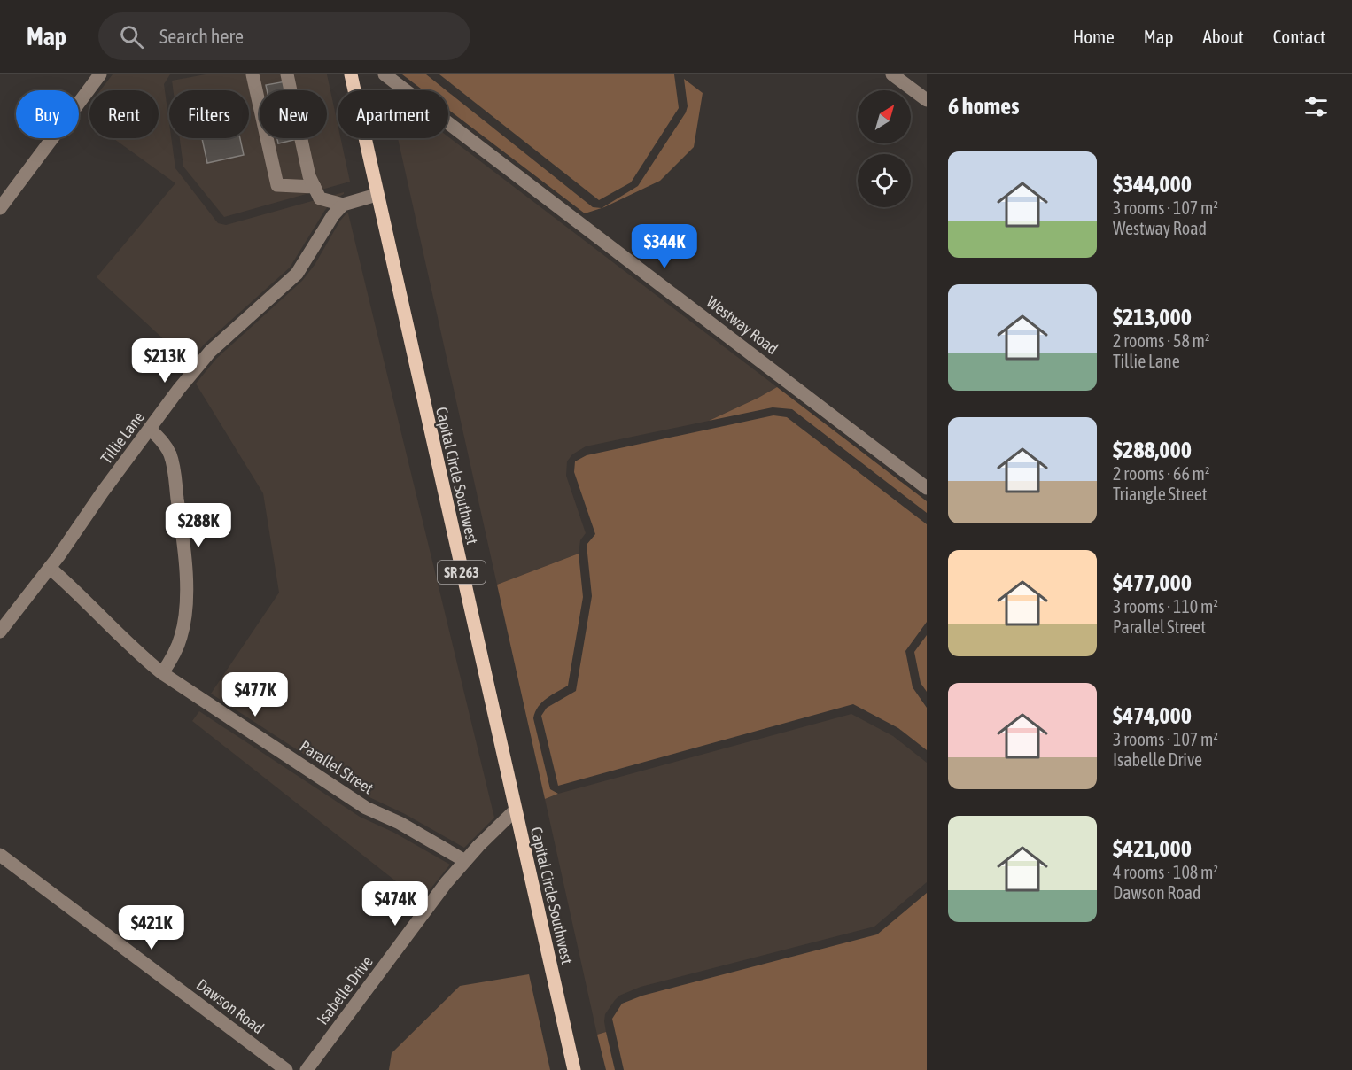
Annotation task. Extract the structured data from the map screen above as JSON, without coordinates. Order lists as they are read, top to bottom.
{
  "streets": {
    "main road": ["Capital Circle Southwest", "SR 263"],
    "street": [
      "Westway Road",
      "Tillie Lane",
      "Parallel Street",
      "Isabelle Drive",
      "Dawson Road"
    ]
  },
  "crossings": [
    ["Tillie Lane", "Parallel Street"],
    ["Capital Circle Southwest", "Isabelle Drive"],
    ["Parallel Street", "Isabelle Drive"]
  ],
  "north": "top right",
  "page": {
    "header": "Map",
    "search": "Search here",
    "nav": [
      "Home",
      "Map",
      "About",
      "Contact"
    ],
    "heading": "6 homes",
    "chip": [
      "Buy",
      "Rent",
      "Filters",
      "New",
      "Apartment"
    ],
    "list": [
      {
        "name": "$344,000",
        "note": "3 rooms · 107 m² · Westway Road"
      },
      {
        "name": "$213,000",
        "note": "2 rooms · 58 m² · Tillie Lane"
      },
      {
        "name": "$288,000",
        "note": "2 rooms · 66 m² · Triangle Street"
      },
      {
        "name": "$477,000",
        "note": "3 rooms · 110 m² · Parallel Street"
      },
      {
        "name": "$474,000",
        "note": "3 rooms · 107 m² · Isabelle Drive"
      },
      {
        "name": "$421,000",
        "note": "4 rooms · 108 m² · Dawson Road"
      }
    ],
    "price": [
      "$344K",
      "$213K",
      "$288K",
      "$477K",
      "$474K",
      "$421K"
    ]
  }
}
